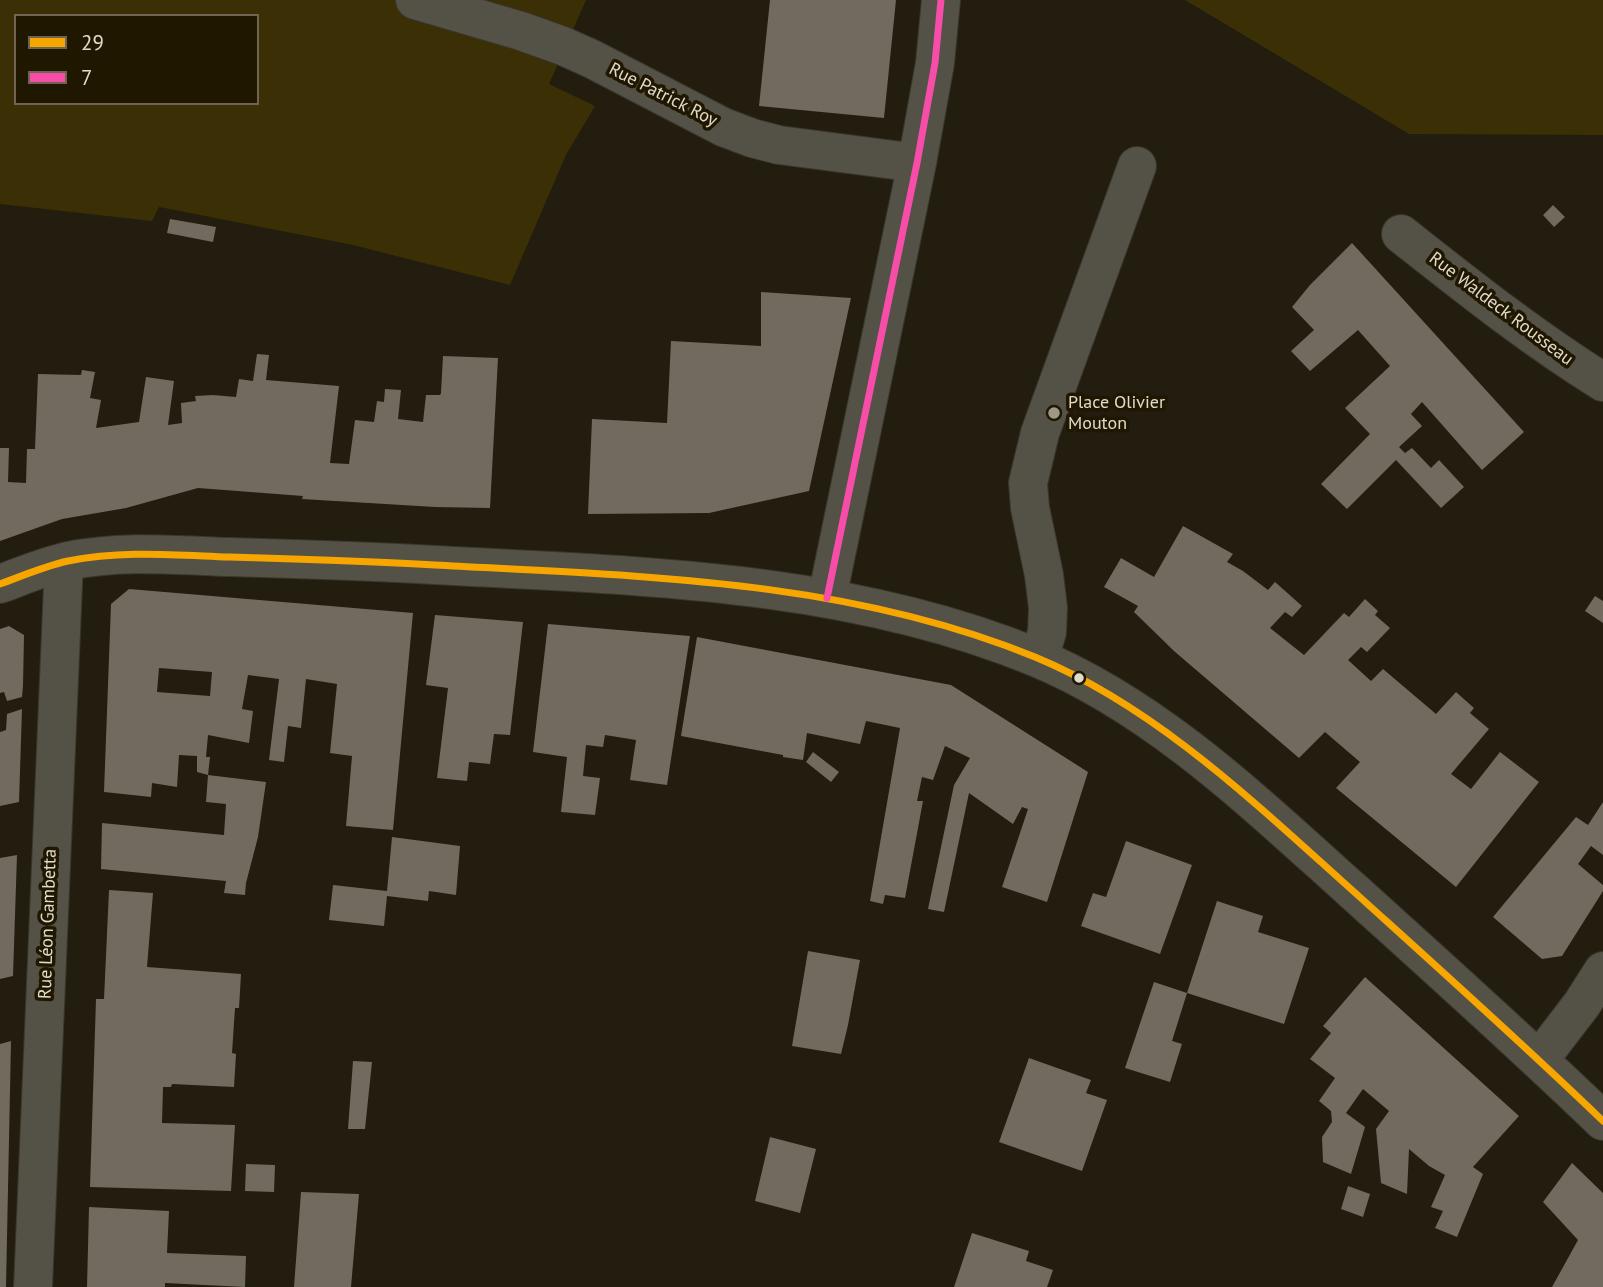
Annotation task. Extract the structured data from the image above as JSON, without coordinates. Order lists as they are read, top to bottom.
{
  "streets": {
    "street": ["Rue Patrick Roy", "Rue Waldeck Rousseau", "Rue Léon Gambetta"]
  },
  "places": ["Place Olivier Mouton"],
  "lines": ["transit line 7", "transit line 29"],
  "legend": ["29", "7"]
}
